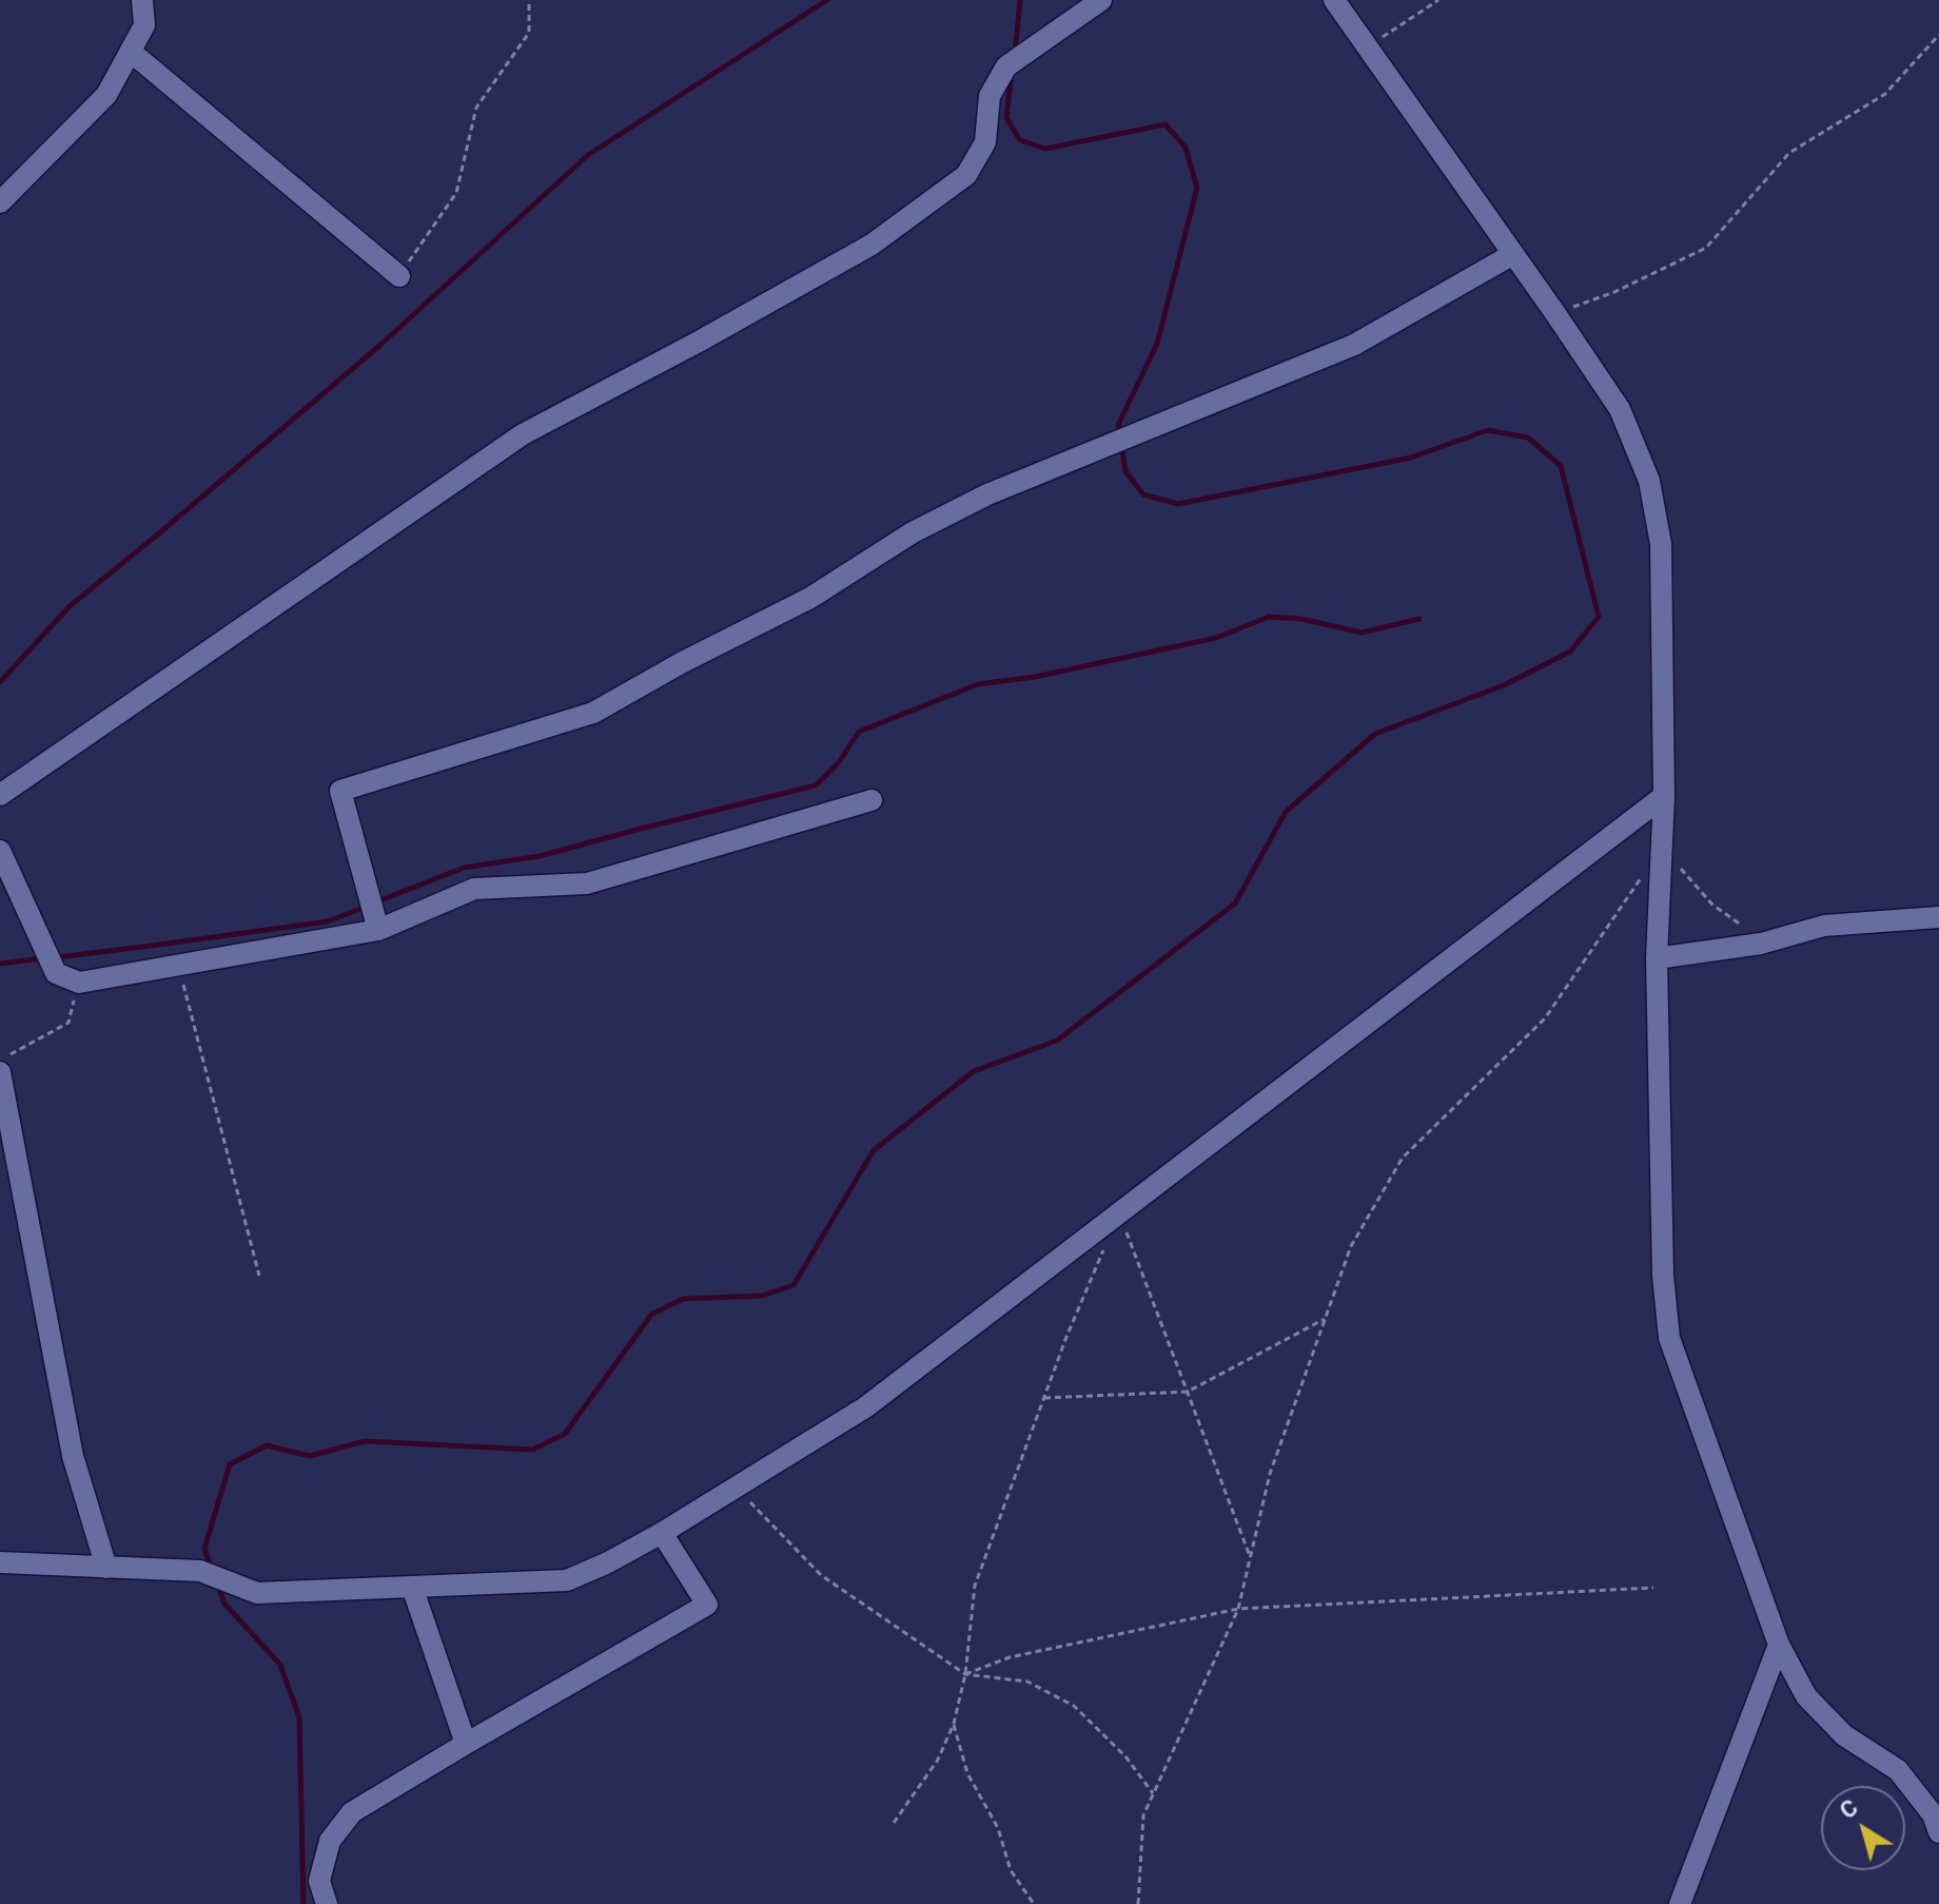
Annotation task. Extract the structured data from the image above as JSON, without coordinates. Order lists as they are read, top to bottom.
{
  "north": "top left"
}
